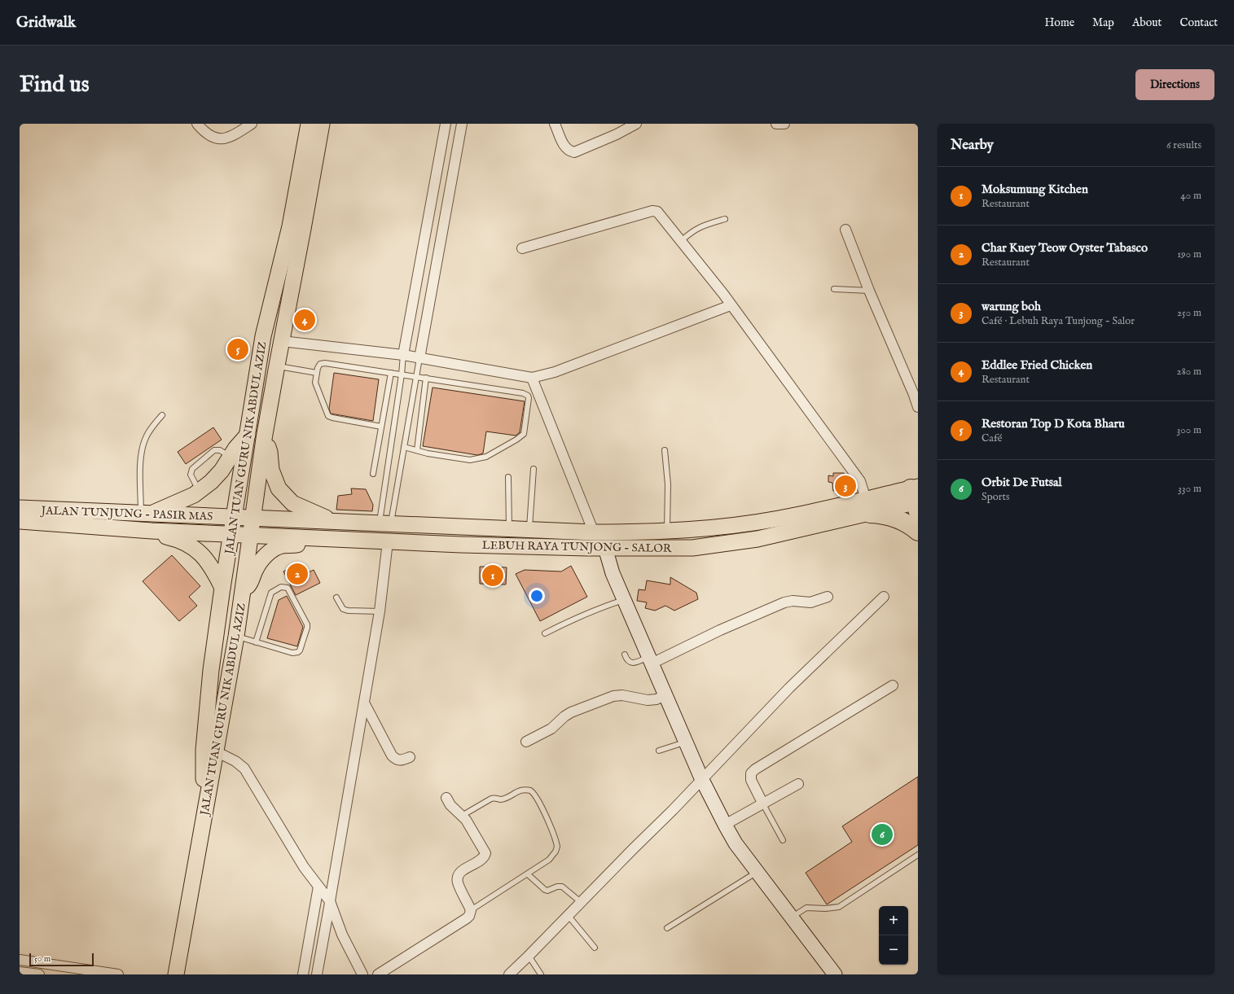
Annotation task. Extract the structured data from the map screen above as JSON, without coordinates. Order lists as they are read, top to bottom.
{
  "streets": {
    "main road": ["JALAN TUAN GURU NIK ABDUL AZIZ", "JALAN TUNJUNG - PASIR MAS", "LEBUH RAYA TUNJONG - SALOR"]
  },
  "crossings": [
    ["JALAN TUAN GURU NIK ABDUL AZIZ", "JALAN TUNJUNG - PASIR MAS"],
    ["JALAN TUAN GURU NIK ABDUL AZIZ", "LEBUH RAYA TUNJONG - SALOR"],
    ["JALAN TUNJUNG - PASIR MAS", "LEBUH RAYA TUNJONG - SALOR"]
  ],
  "scale_bar": "50 m",
  "page": {
    "header": "Gridwalk",
    "nav": [
      "Home",
      "Map",
      "About",
      "Contact"
    ],
    "buttons": "Directions",
    "title": "Find us",
    "heading": ["Nearby", "6 results"],
    "list": [
      {
        "mark": "1",
        "name": "Moksumung Kitchen",
        "note": "Restaurant",
        "value": "40 m"
      },
      {
        "mark": "2",
        "name": "Char Kuey Teow Oyster Tabasco",
        "note": "Restaurant",
        "value": "190 m"
      },
      {
        "mark": "3",
        "name": "warung boh",
        "note": "Café · Lebuh Raya Tunjong - Salor",
        "value": "250 m"
      },
      {
        "mark": "4",
        "name": "Eddlee Fried Chicken",
        "note": "Restaurant",
        "value": "280 m"
      },
      {
        "mark": "5",
        "name": "Restoran Top D Kota Bharu",
        "note": "Café",
        "value": "300 m"
      },
      {
        "mark": "6",
        "name": "Orbit De Futsal",
        "note": "Sports",
        "value": "330 m"
      }
    ],
    "pins": [
      "4",
      "5",
      "3",
      "2",
      "1",
      "6"
    ],
    "map_buttons": ["+", "−"],
    "scale": "50 m"
  }
}
